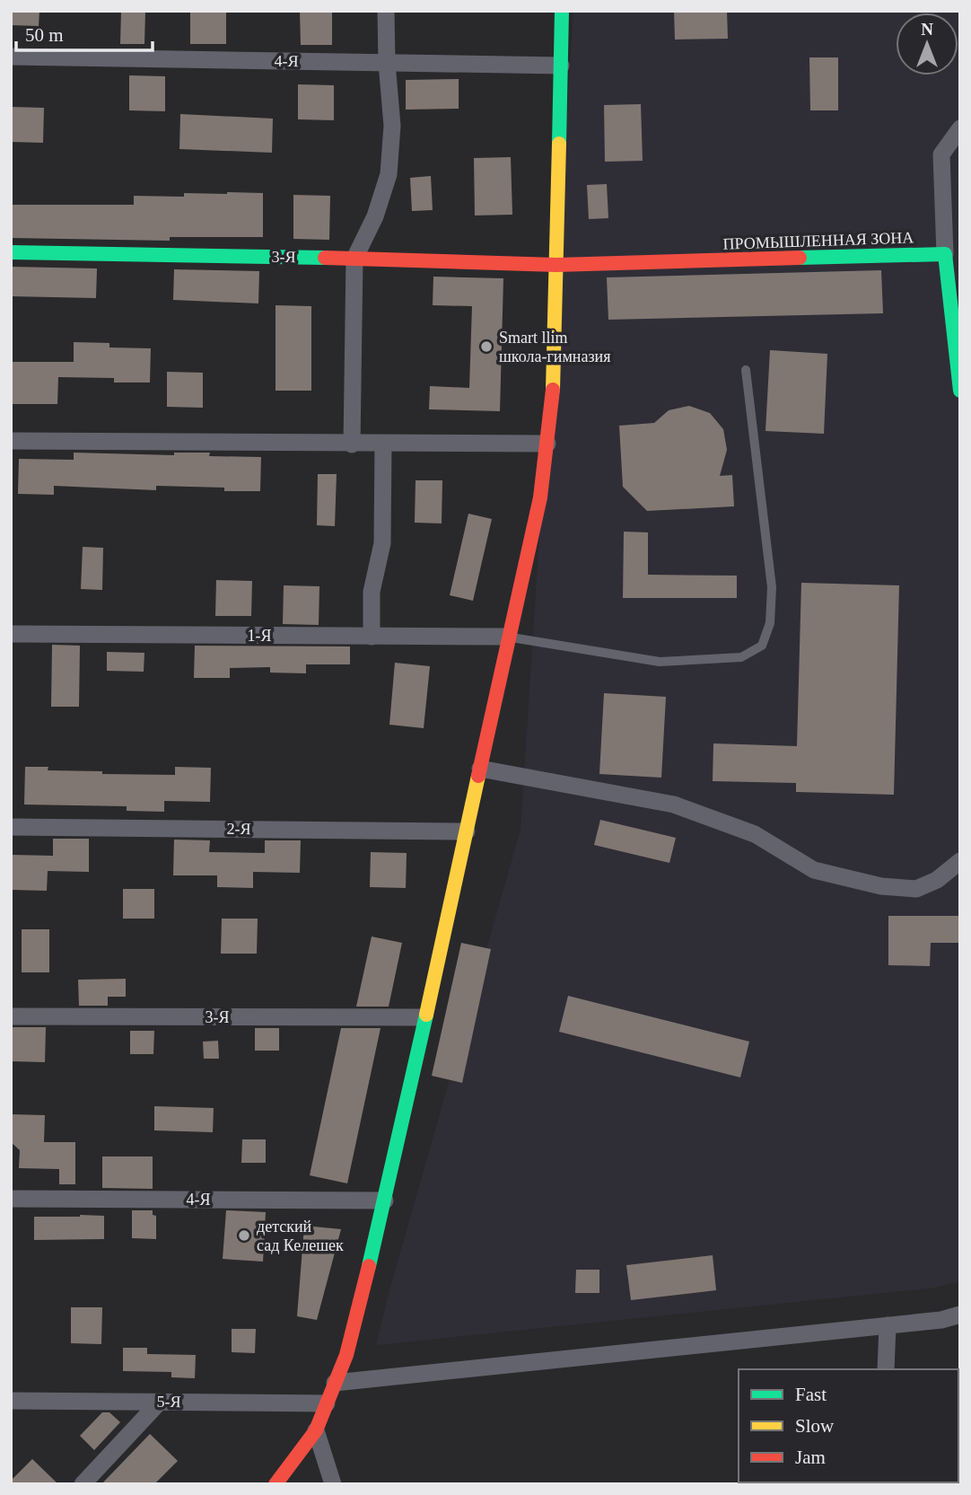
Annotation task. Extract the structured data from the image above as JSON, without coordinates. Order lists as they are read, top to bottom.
{
  "streets": {
    "street": [
      "4-Я",
      "ПРОМЫШЛЕННАЯ ЗОНА",
      "3-Я",
      "1-Я",
      "2-Я",
      "5-Я"
    ]
  },
  "crossings": [
    ["ПРОМЫШЛЕННАЯ ЗОНА", "3-Я"]
  ],
  "places": ["Smart llim школа-гимназия", "детский сад Келешек"],
  "legend": ["Fast", "Slow", "Jam"],
  "scale_bar": "50 m",
  "north": "top"
}
